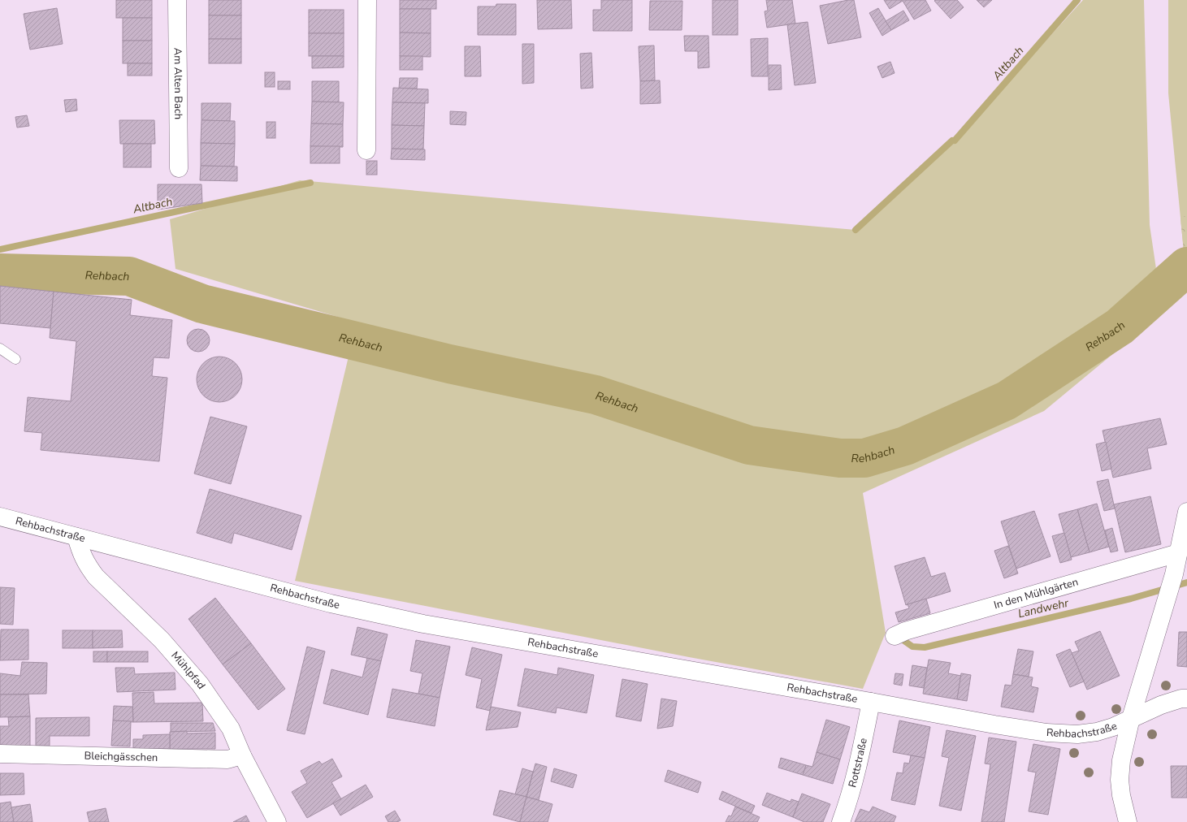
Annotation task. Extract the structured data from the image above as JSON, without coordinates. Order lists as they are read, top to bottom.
{
  "streets": {
    "street": [
      "Am Alten Bach",
      "Rehbachstraße",
      "In den Mühlgärten",
      "Mühlpfad",
      "Bleichgässchen",
      "Rottstraße"
    ]
  },
  "crossings": [
    ["Rehbachstraße", "Mühlpfad"],
    ["Rehbachstraße", "Rottstraße"],
    ["Mühlpfad", "Bleichgässchen"]
  ],
  "water": ["Altbach", "Rehbach", "Landwehr"]
}
